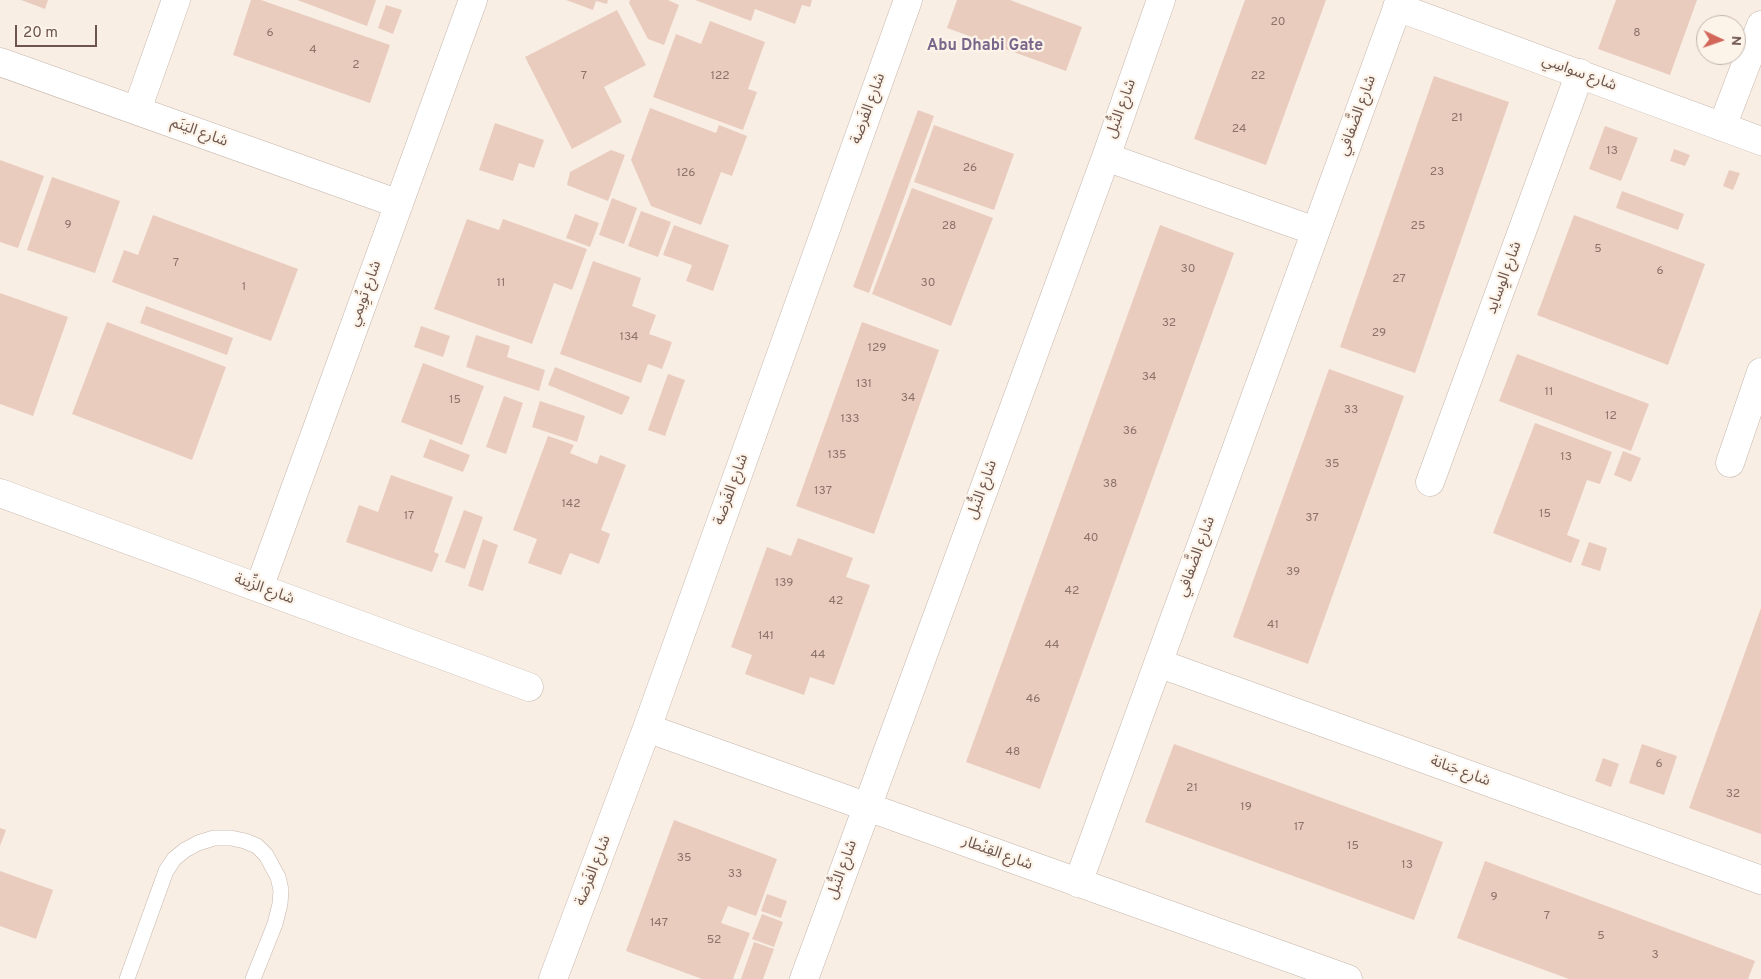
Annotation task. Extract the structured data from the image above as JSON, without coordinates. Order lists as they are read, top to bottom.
{
  "streets": {
    "street": [
      "شارع سواسِي",
      "شارع الفَرضة",
      "شارع النُّبل",
      "شارع الضَّفافي",
      "شارع اليَنَم",
      "شارع الوِسايد",
      "شارع تُوِيمي",
      "شارع الزِّينة",
      "شارع جَنانة",
      "شارع القِنْطار"
    ]
  },
  "crossings": [
    ["شارع سواسِي", "شارع الضَّفافي"],
    ["شارع سواسِي", "شارع الوِسايد"],
    ["شارع الفَرضة", "شارع القِنْطار"],
    ["شارع النُّبل", "شارع القِنْطار"],
    ["شارع الضَّفافي", "شارع جَنانة"],
    ["شارع الضَّفافي", "شارع القِنْطار"],
    ["شارع اليَنَم", "شارع تُوِيمي"],
    ["شارع تُوِيمي", "شارع الزِّينة"]
  ],
  "districts": ["Abu Dhabi Gate"],
  "house_numbers": [
    "20",
    "6",
    "8",
    "4",
    "2",
    "7",
    "122",
    "22",
    "21",
    "24",
    "13",
    "26",
    "23",
    "126",
    "9",
    "28",
    "25",
    "5",
    "7",
    "30",
    "6",
    "27",
    "11",
    "30",
    "1",
    "32",
    "29",
    "134",
    "129",
    "34",
    "131",
    "11",
    "34",
    "15",
    "33",
    "12",
    "133",
    "36",
    "135",
    "13",
    "35",
    "38",
    "137",
    "142",
    "15",
    "17",
    "37",
    "40",
    "39",
    "139",
    "42",
    "42",
    "41",
    "141",
    "44",
    "44",
    "46",
    "48",
    "6",
    "21",
    "32",
    "19",
    "17",
    "15",
    "35",
    "13",
    "33",
    "9",
    "7",
    "147",
    "5",
    "52",
    "3"
  ],
  "scale_bar": "20 m",
  "north": "right"
}
